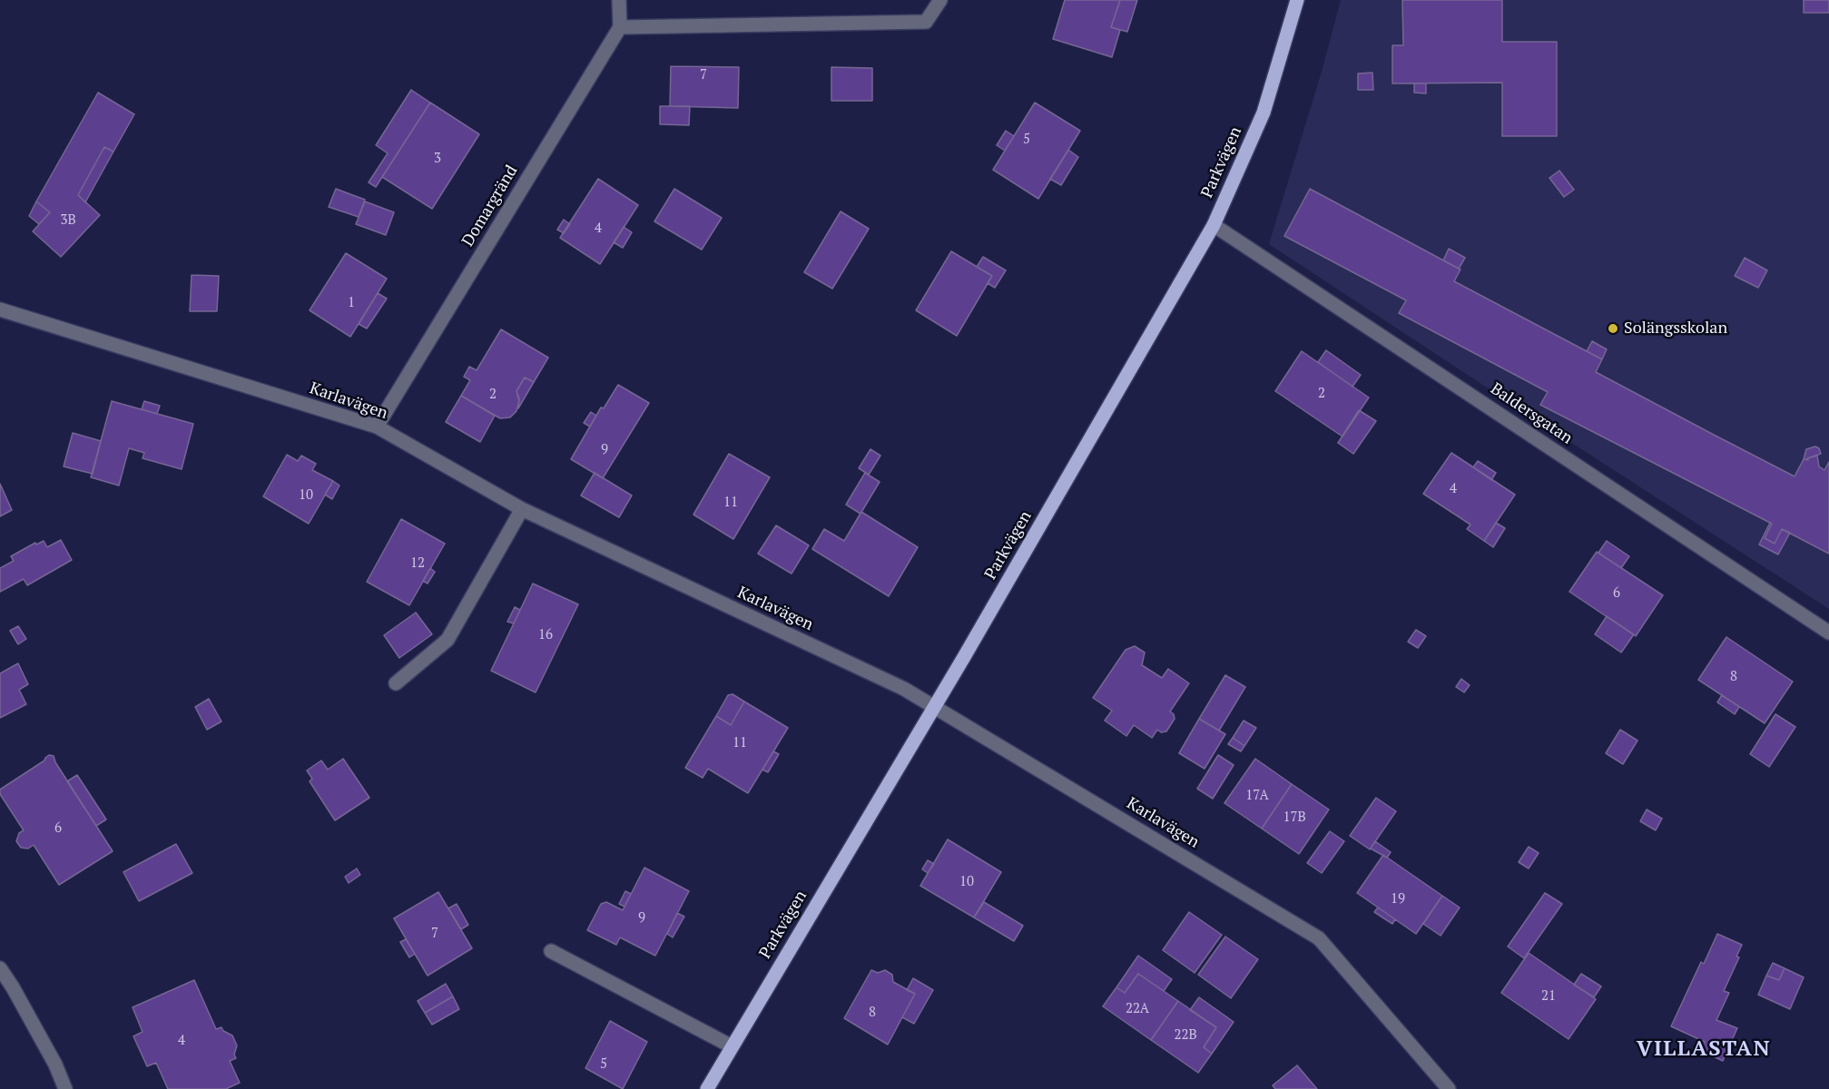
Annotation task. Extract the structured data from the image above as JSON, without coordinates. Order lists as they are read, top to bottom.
{
  "streets": {
    "main road": ["Parkvägen"],
    "street": ["Domargränd", "Karlavägen", "Baldersgatan"]
  },
  "crossings": [
    ["Parkvägen", "Karlavägen"],
    ["Parkvägen", "Baldersgatan"],
    ["Domargränd", "Karlavägen"]
  ],
  "districts": ["VILLASTAN"],
  "places": ["Solängsskolan"],
  "house_numbers": [
    "7",
    "5",
    "3",
    "3B",
    "4",
    "1",
    "2",
    "2",
    "9",
    "4",
    "10",
    "11",
    "12",
    "6",
    "16",
    "8",
    "11",
    "17A",
    "17B",
    "6",
    "10",
    "19",
    "9",
    "7",
    "21",
    "22A",
    "8",
    "22B",
    "4",
    "5"
  ]
}
